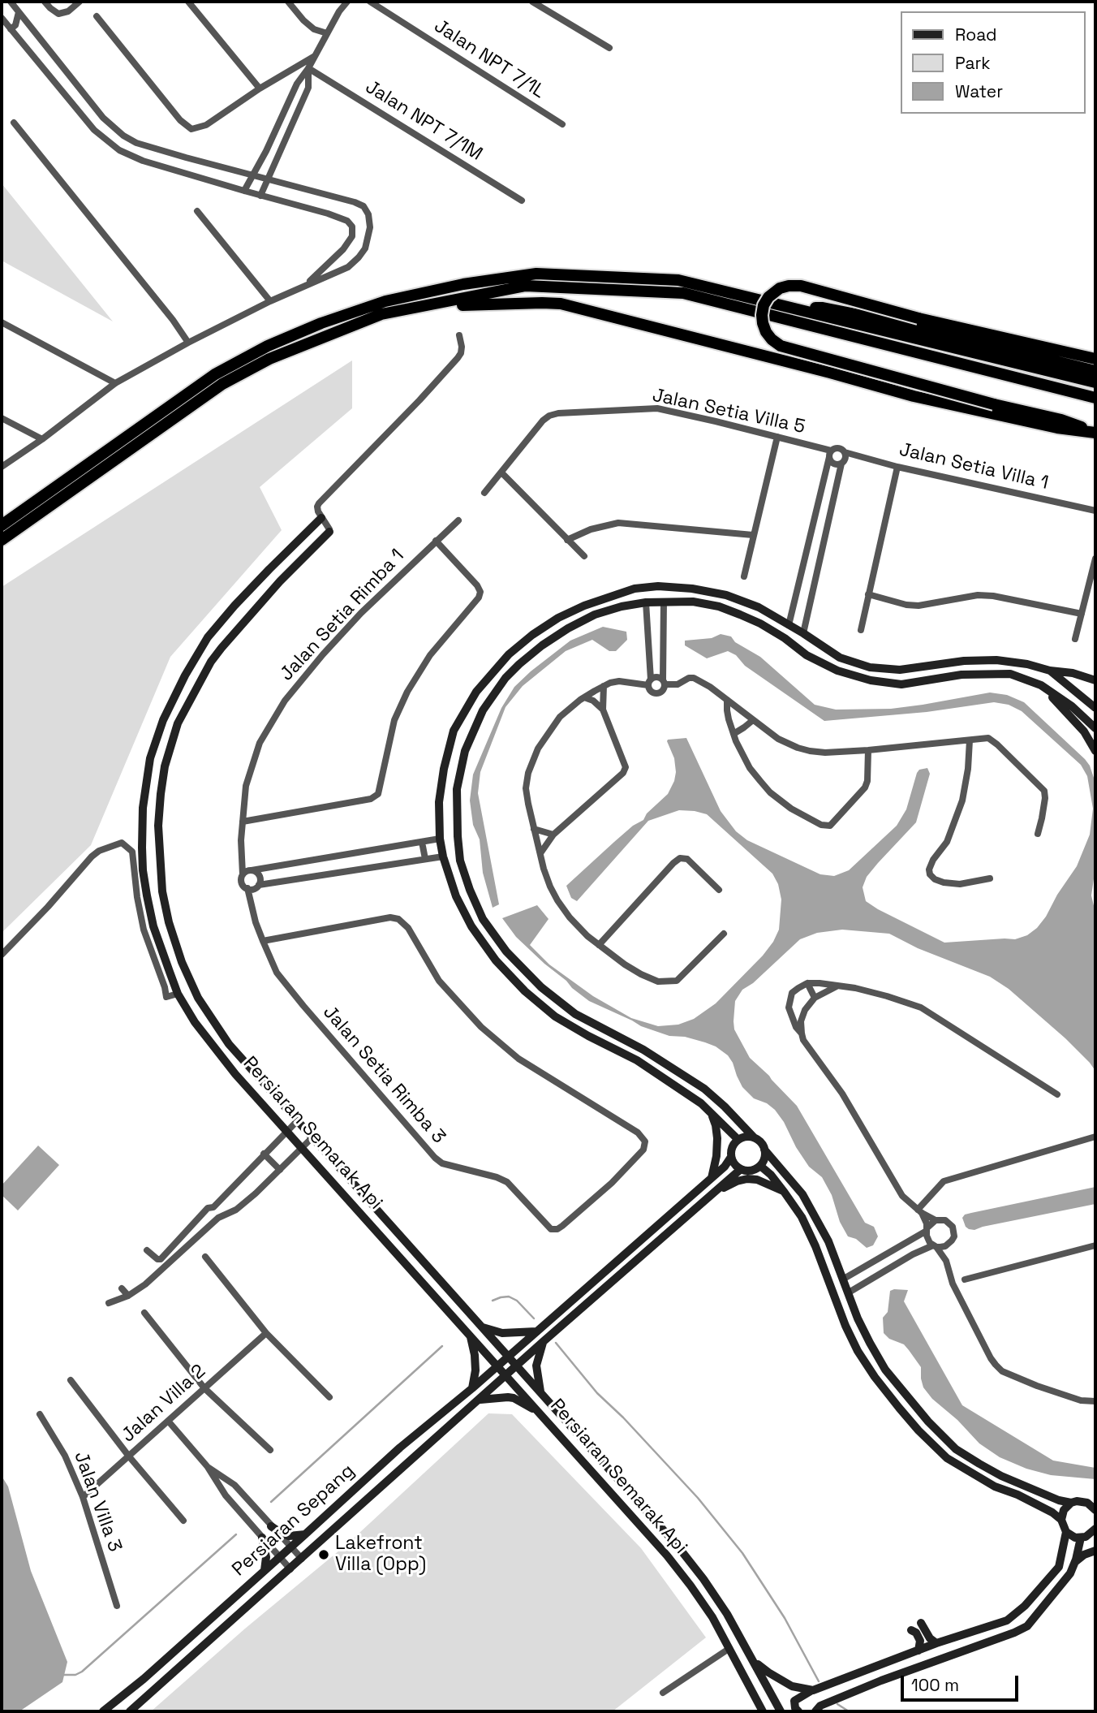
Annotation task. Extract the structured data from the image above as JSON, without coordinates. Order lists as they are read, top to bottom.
{
  "streets": {
    "street": [
      "Jalan NPT 7/1L",
      "Jalan NPT 7/1M",
      "Jalan Setia Villa 5",
      "Jalan Setia Villa 1",
      "Jalan Setia Rimba 1",
      "Jalan Setia Rimba 3",
      "Persiaran Semarak Api",
      "Jalan Villa 2",
      "Jalan Villa 3",
      "Persiaran Sepang"
    ]
  },
  "crossings": [
    ["Jalan Setia Villa 5", "Jalan Setia Villa 1"],
    ["Jalan Setia Rimba 1", "Jalan Setia Rimba 3"],
    ["Persiaran Semarak Api", "Persiaran Sepang"],
    ["Jalan Villa 2", "Jalan Villa 3"]
  ],
  "places": ["Lakefront Villa (Opp)"],
  "legend": ["Road", "Park", "Water"],
  "scale_bar": "100 m"
}
